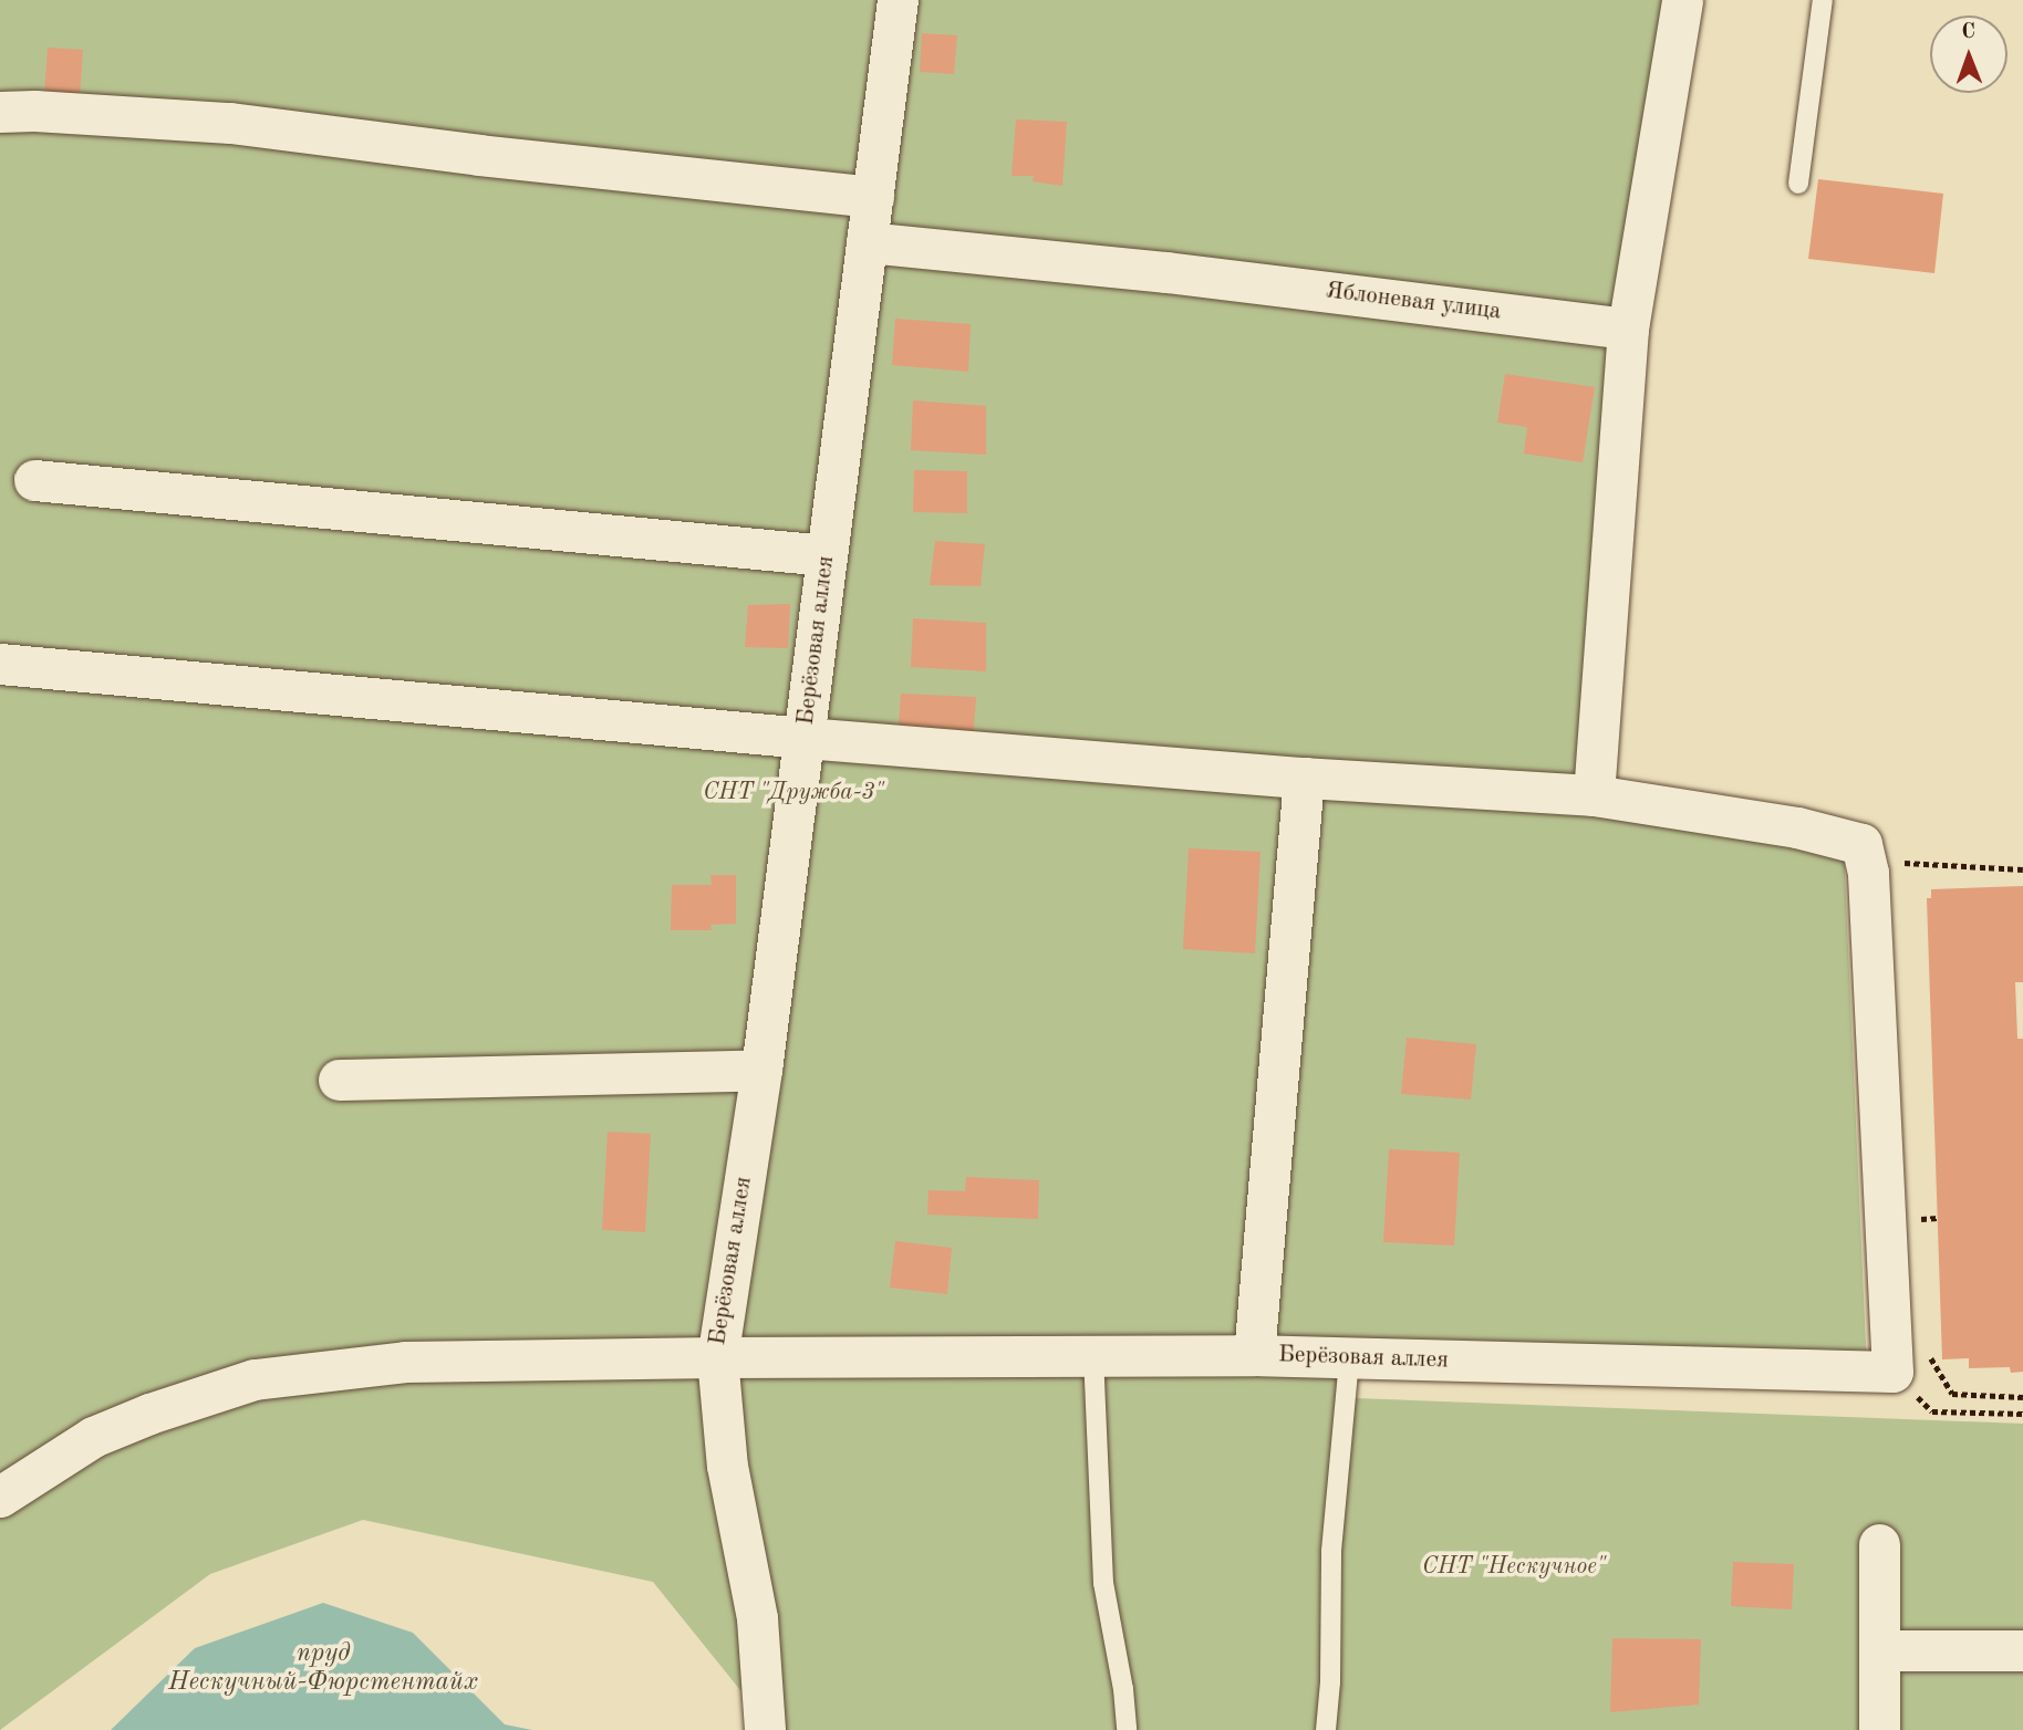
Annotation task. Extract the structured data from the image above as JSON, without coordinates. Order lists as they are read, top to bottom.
{
  "streets": {
    "street": ["Яблоневая улица", "Берёзовая аллея"]
  },
  "crossings": [
    ["Яблоневая улица", "Берёзовая аллея"]
  ],
  "water": ["пруд Нескучный-Фюрстентайх"],
  "parks": ["СНТ \"Дружба-3\"", "СНТ \"Нескучное\""],
  "north": "top"
}
